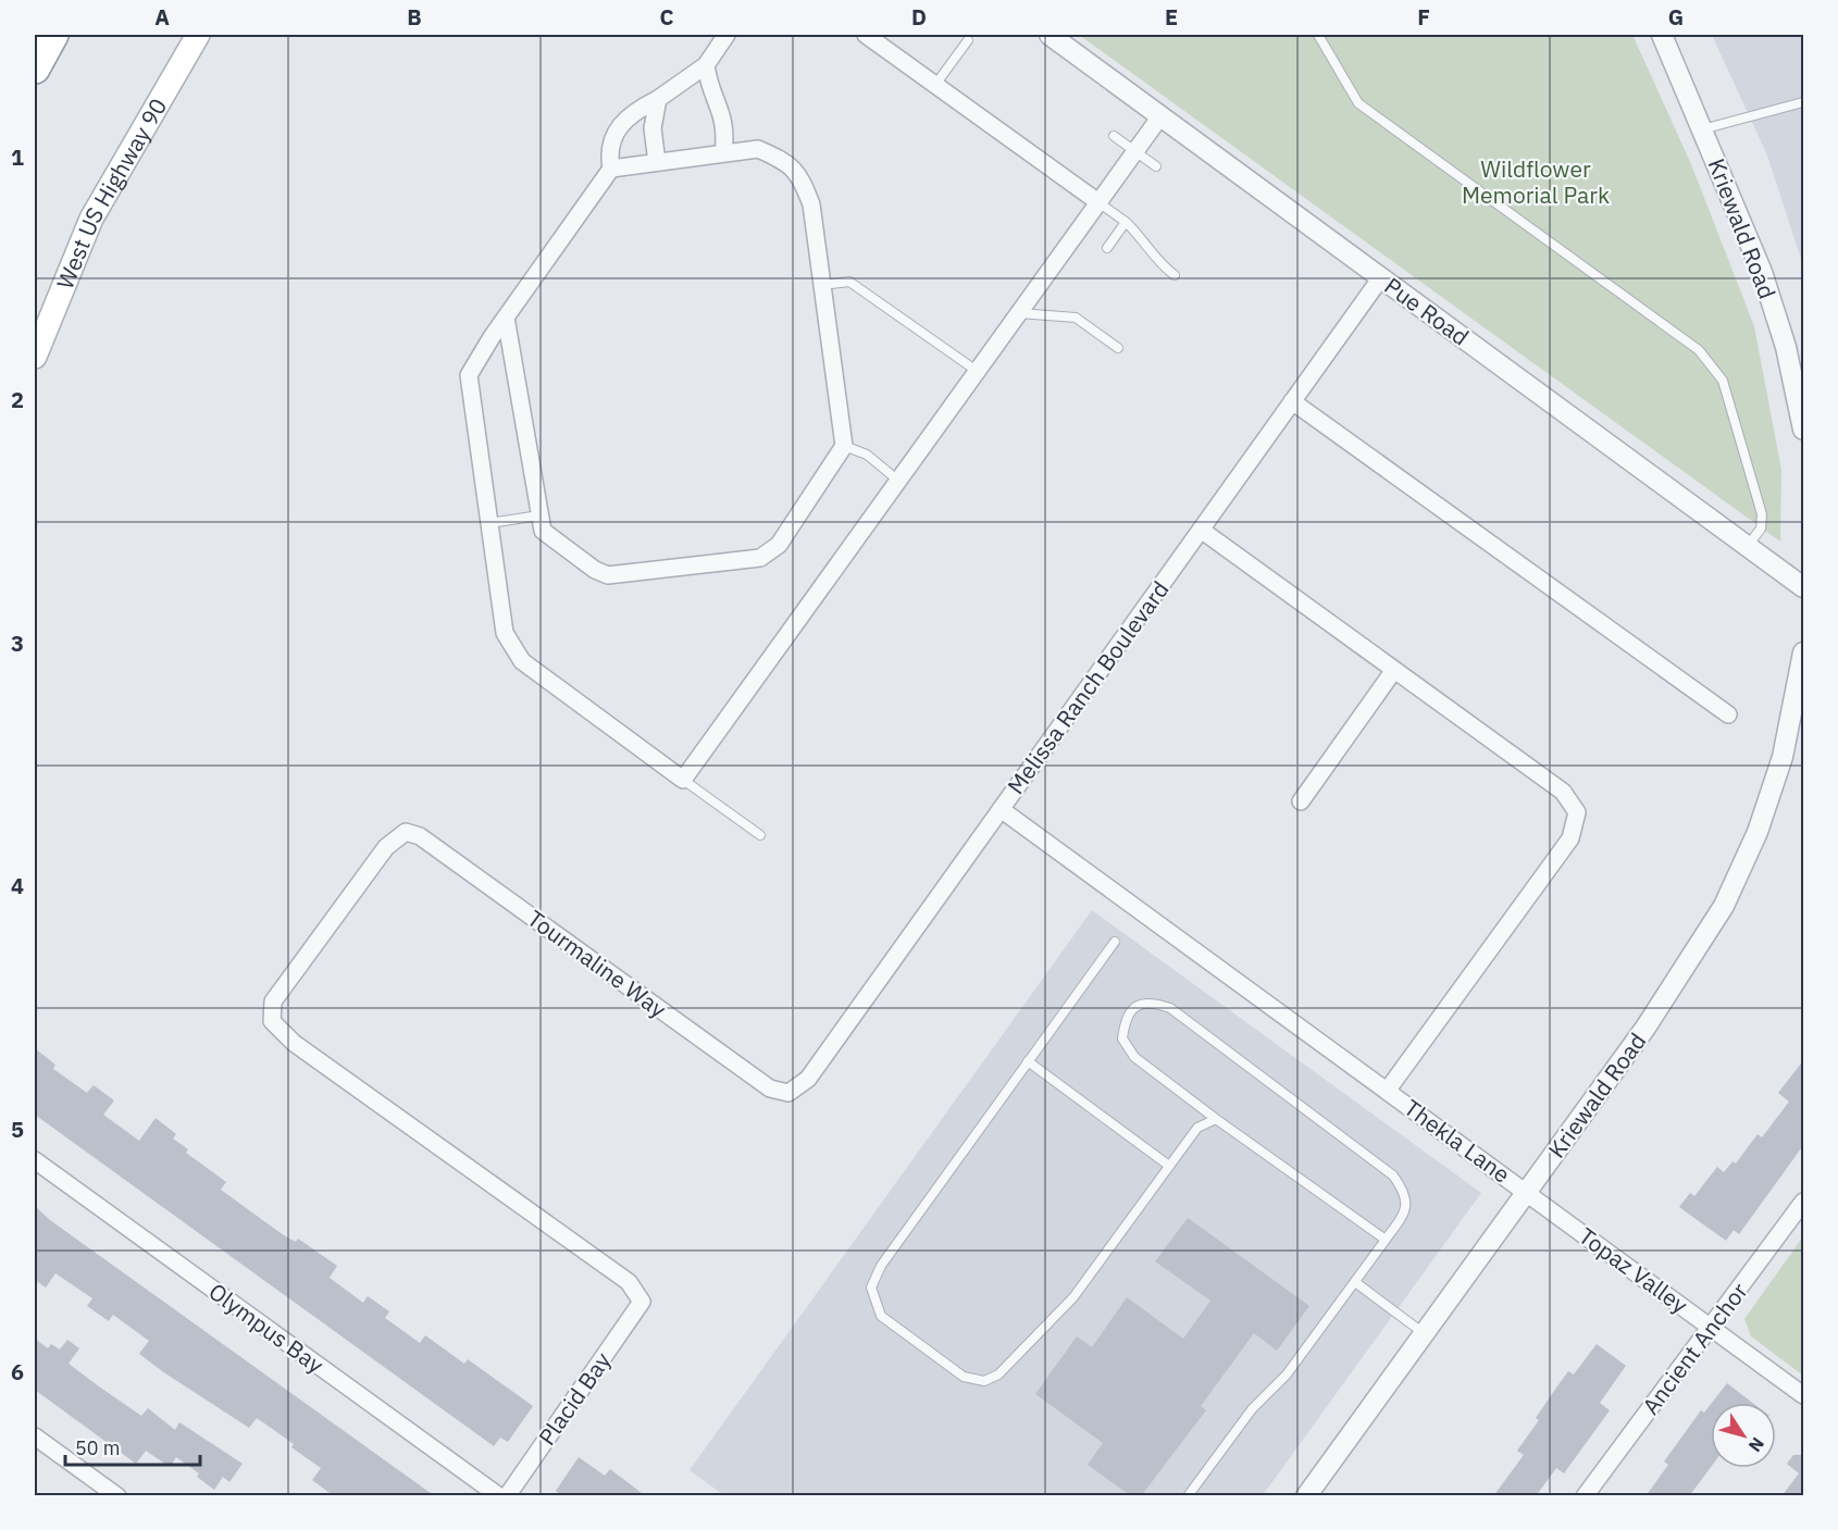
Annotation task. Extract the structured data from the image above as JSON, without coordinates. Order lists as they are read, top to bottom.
{
  "streets": {
    "main road": ["West US Highway 90"],
    "street": [
      "Kriewald Road",
      "Pue Road",
      "Melissa Ranch Boulevard",
      "Tourmaline Way",
      "Thekla Lane",
      "Topaz Valley",
      "Olympus Bay",
      "Ancient Anchor",
      "Placid Bay"
    ]
  },
  "crossings": [
    ["Kriewald Road", "Thekla Lane"],
    ["Kriewald Road", "Topaz Valley"],
    ["Pue Road", "Melissa Ranch Boulevard"],
    ["Melissa Ranch Boulevard", "Tourmaline Way"],
    ["Melissa Ranch Boulevard", "Thekla Lane"],
    ["Tourmaline Way", "Placid Bay"],
    ["Thekla Lane", "Topaz Valley"],
    ["Topaz Valley", "Ancient Anchor"]
  ],
  "parks": ["Wildflower Memorial Park"],
  "scale_bar": "50 m",
  "north": "bottom right",
  "grid": {
    "columns": [
      "A",
      "B",
      "C",
      "D",
      "E",
      "F",
      "G"
    ],
    "rows": [
      "1",
      "2",
      "3",
      "4",
      "5",
      "6"
    ]
  }
}
